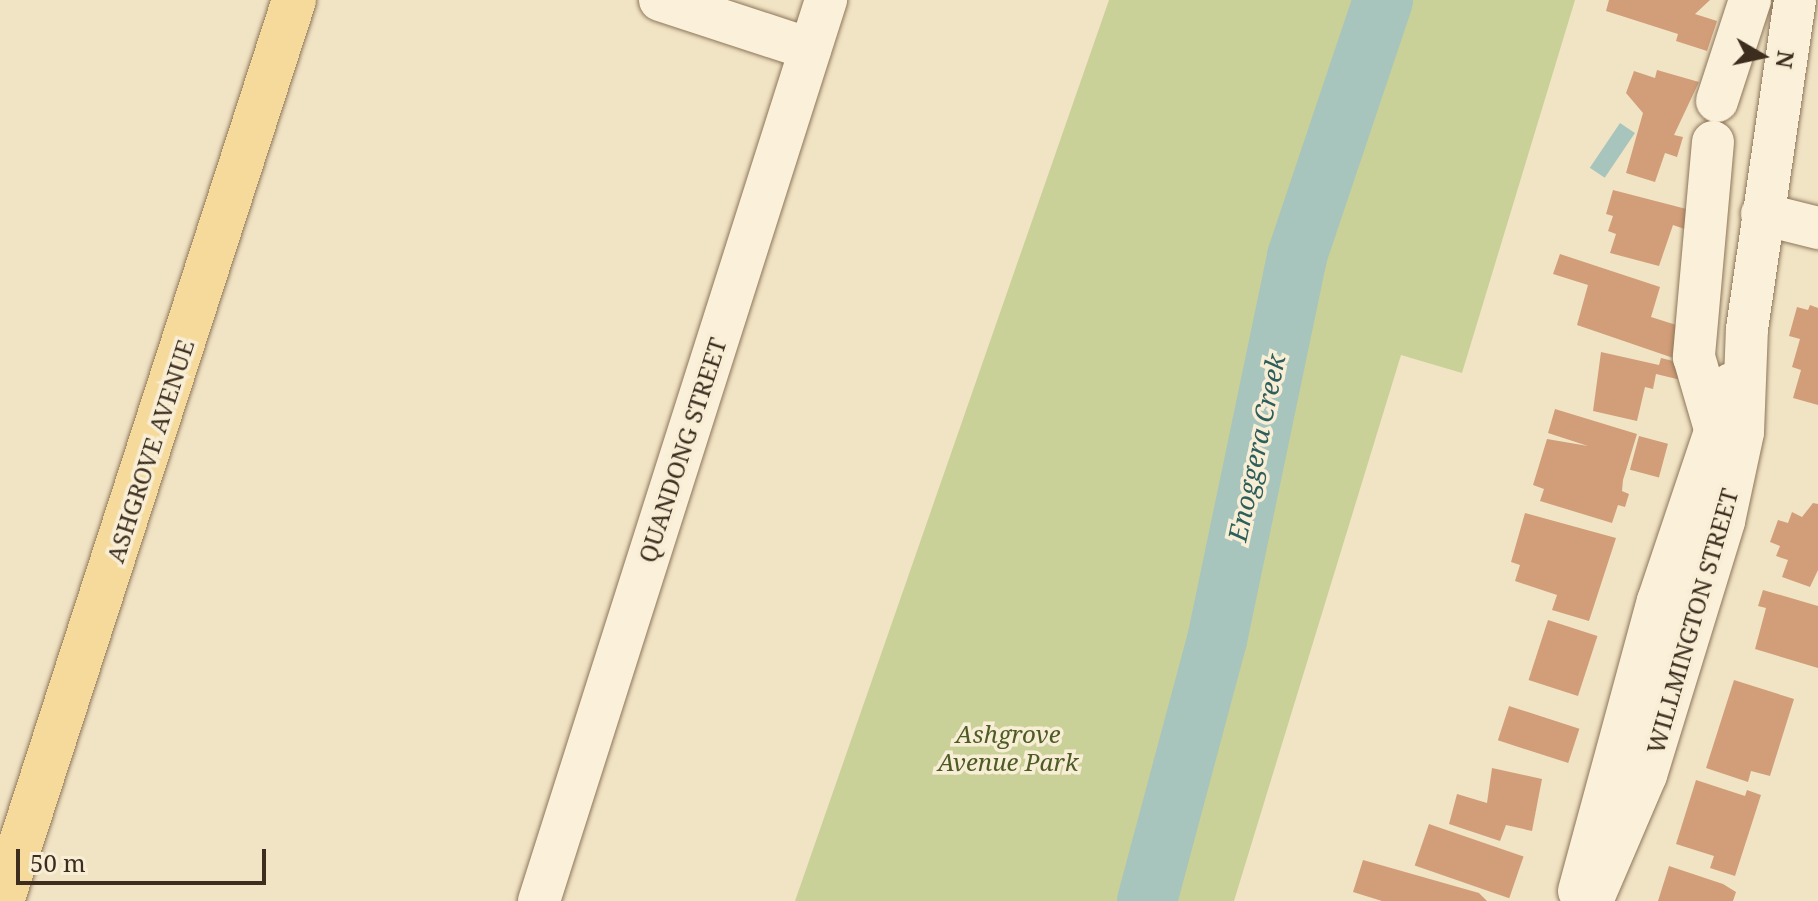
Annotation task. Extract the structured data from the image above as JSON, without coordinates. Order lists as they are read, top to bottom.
{
  "streets": {
    "main road": ["ASHGROVE AVENUE"],
    "street": ["QUANDONG STREET", "WILLMINGTON STREET"]
  },
  "water": ["Enoggera Creek"],
  "parks": ["Ashgrove Avenue Park"],
  "scale_bar": "50 m",
  "north": "right"
}
